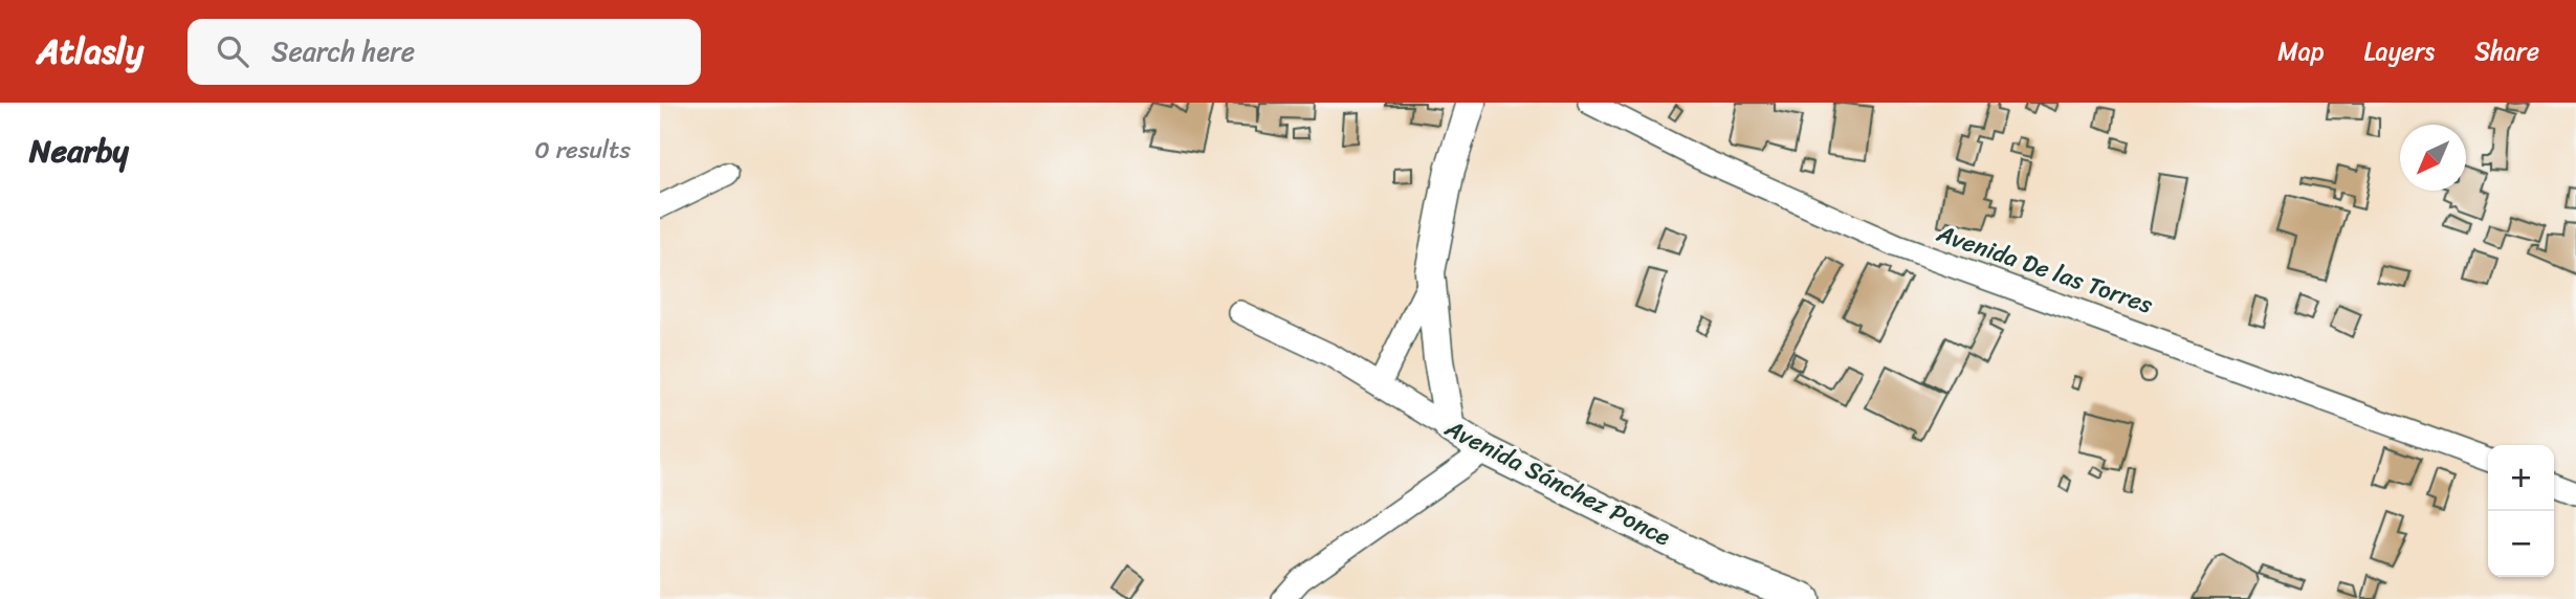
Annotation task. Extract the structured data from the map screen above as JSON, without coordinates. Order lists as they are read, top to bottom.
{
  "streets": {
    "street": ["Avenida De las Torres", "Avenida Sánchez Ponce"]
  },
  "north": "bottom left",
  "page": {
    "header": "Atlasly",
    "search": "Search here",
    "nav": ["Map", "Layers", "Share"],
    "heading": ["Nearby", "0 results"],
    "map_buttons": ["+", "−"]
  }
}
